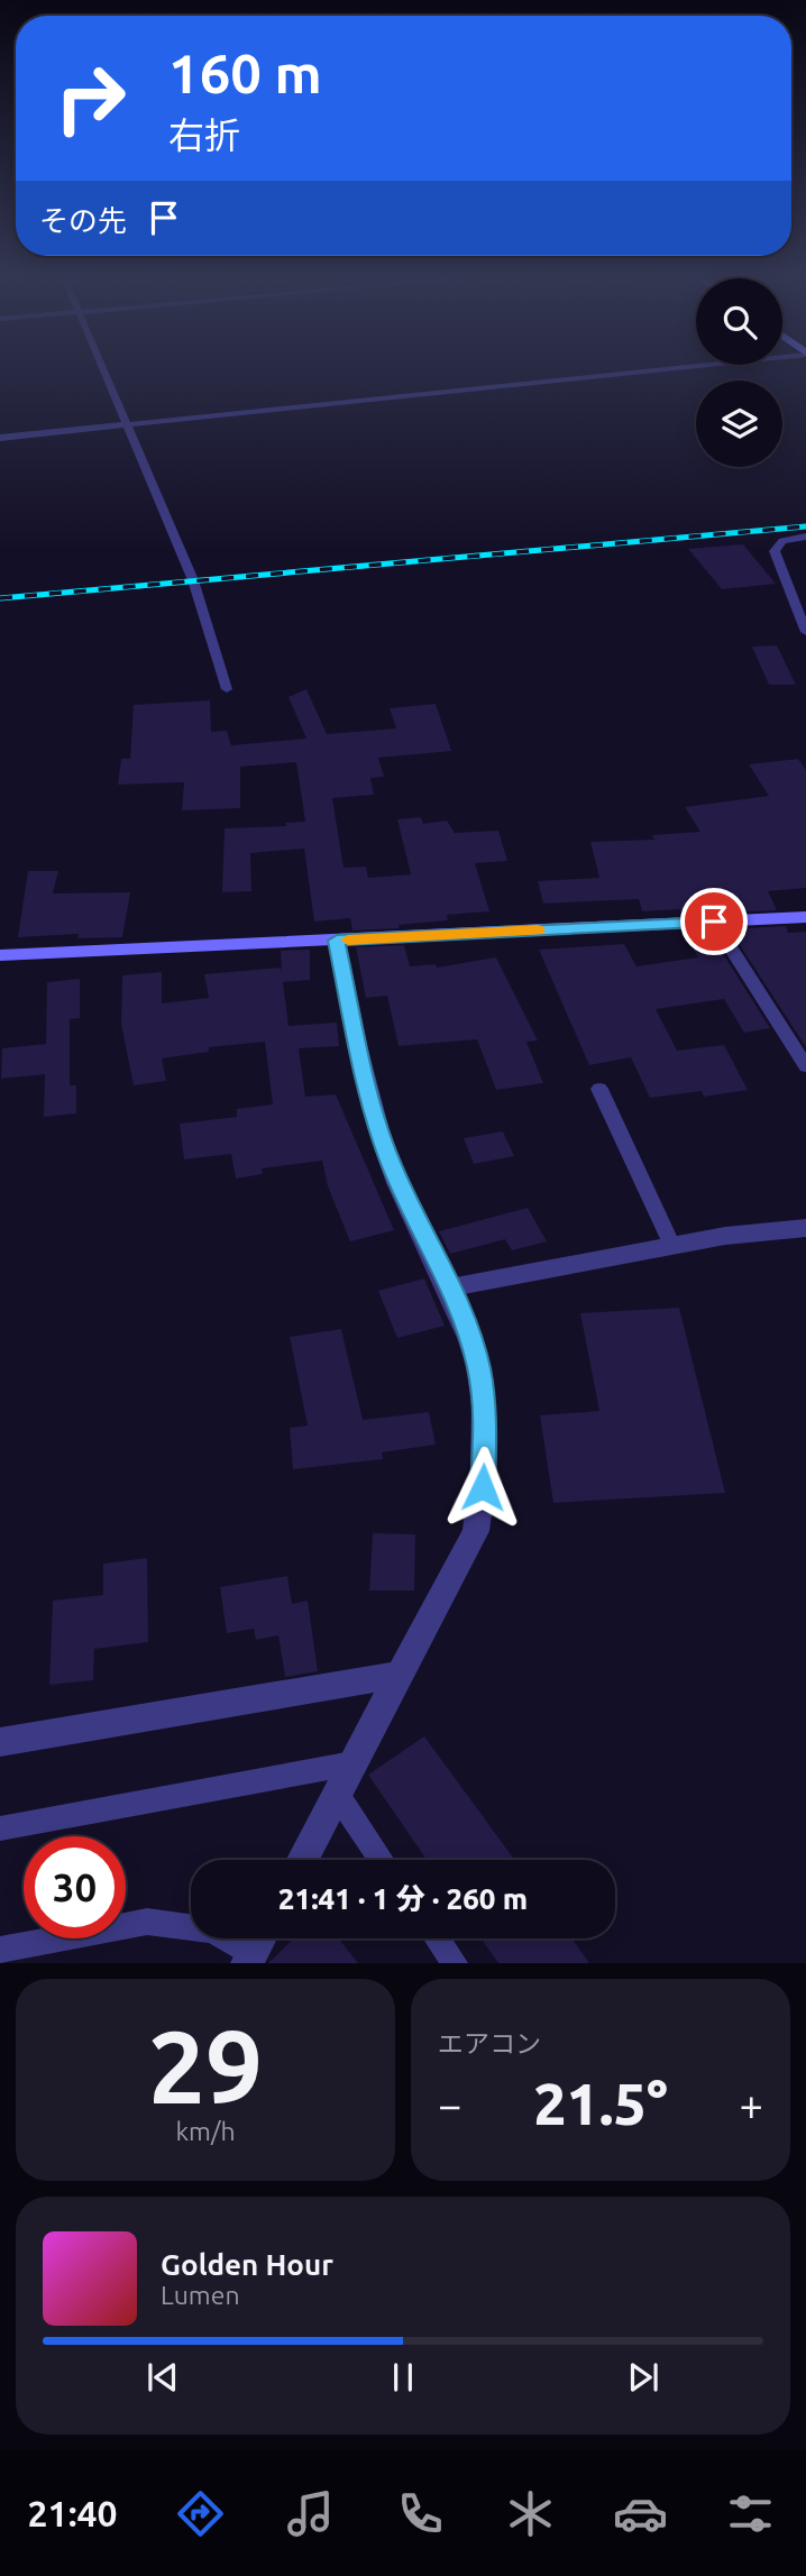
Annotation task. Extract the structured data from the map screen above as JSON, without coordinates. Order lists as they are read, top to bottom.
{
  "page": {
    "turn": ["160 m", "右折"],
    "then": "その先",
    "limit": "30",
    "trip": "21:41 · 1 分 · 260 m",
    "tile": [
      ["29", "km/h"],
      "エアコン"
    ],
    "heat": ["−", "21.5°", "+"],
    "song": ["Golden Hour", "Lumen"],
    "tabs": "21:40"
  }
}
